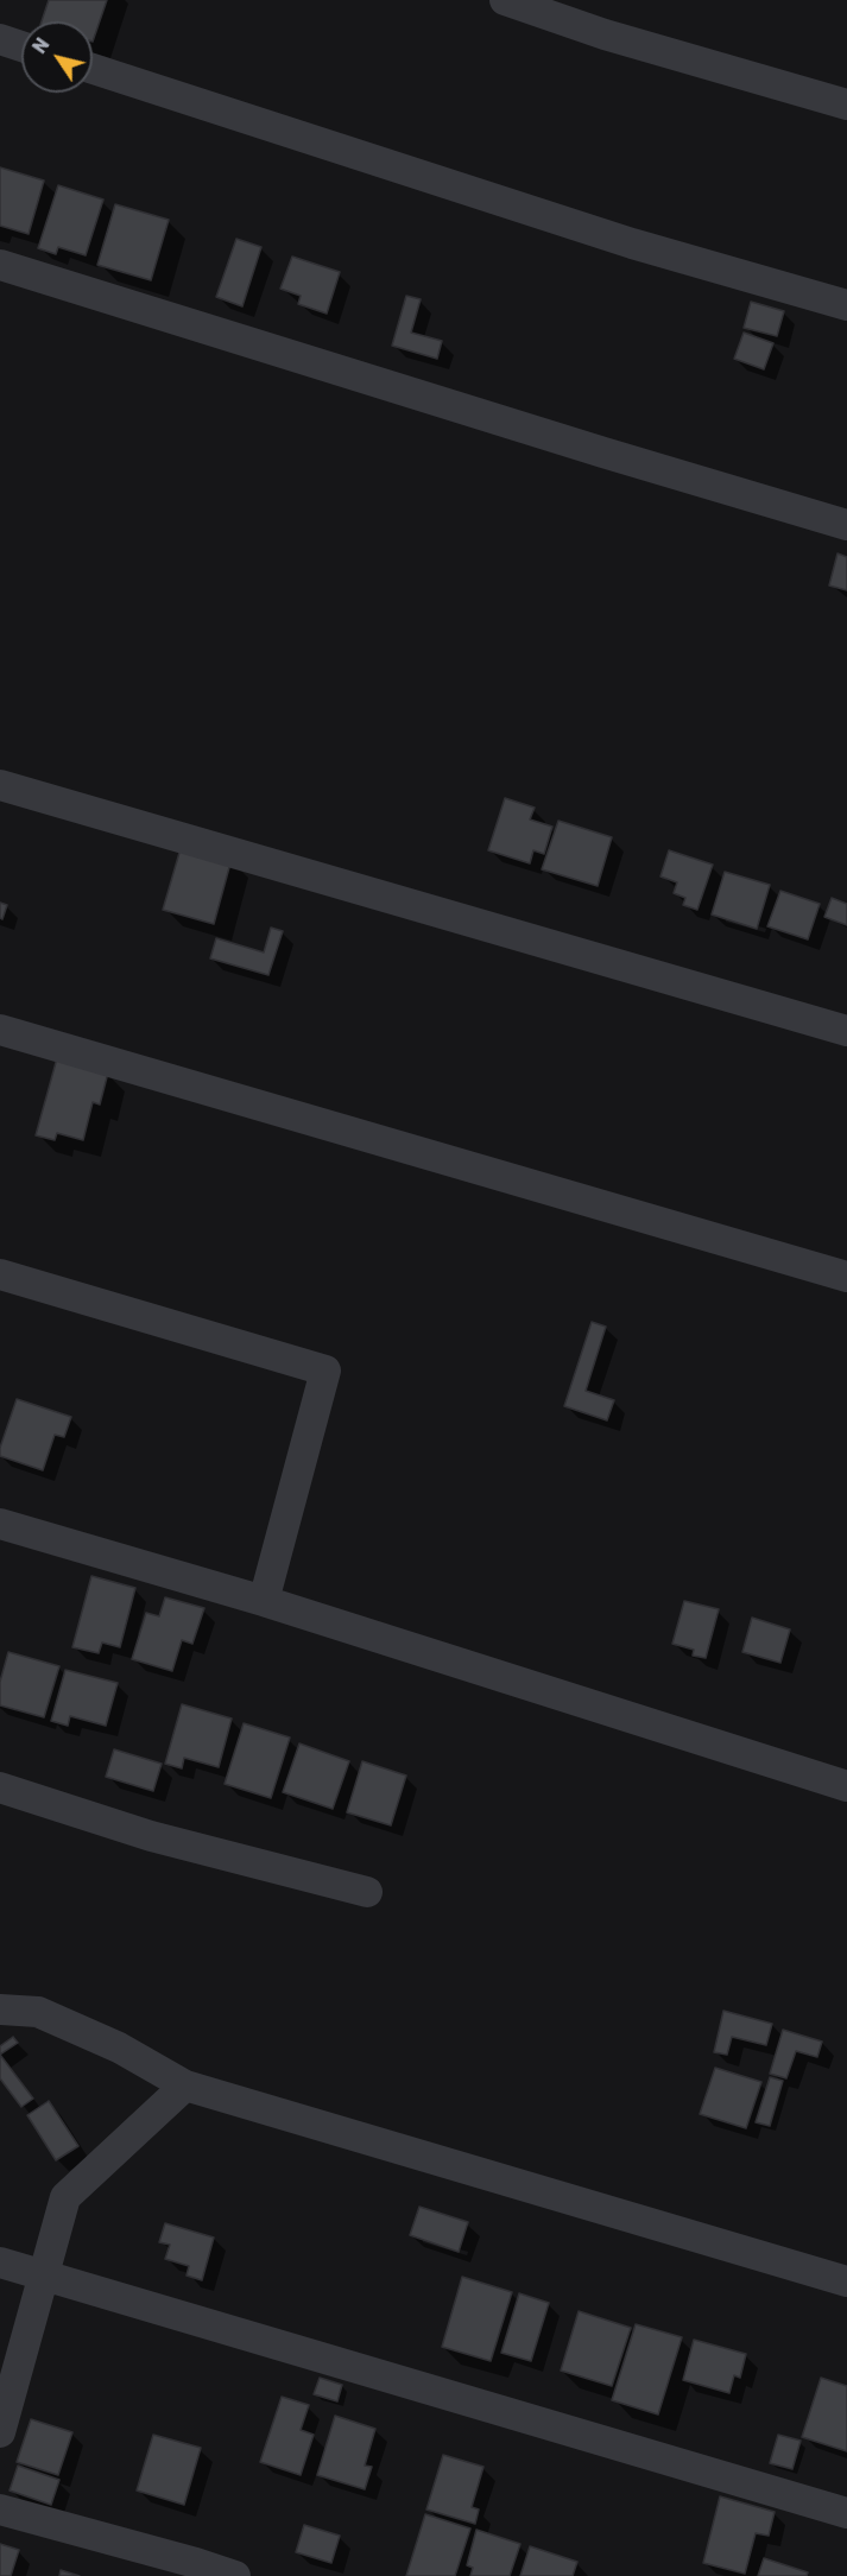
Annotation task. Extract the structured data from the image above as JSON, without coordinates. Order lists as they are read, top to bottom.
{
  "north": "top left"
}
